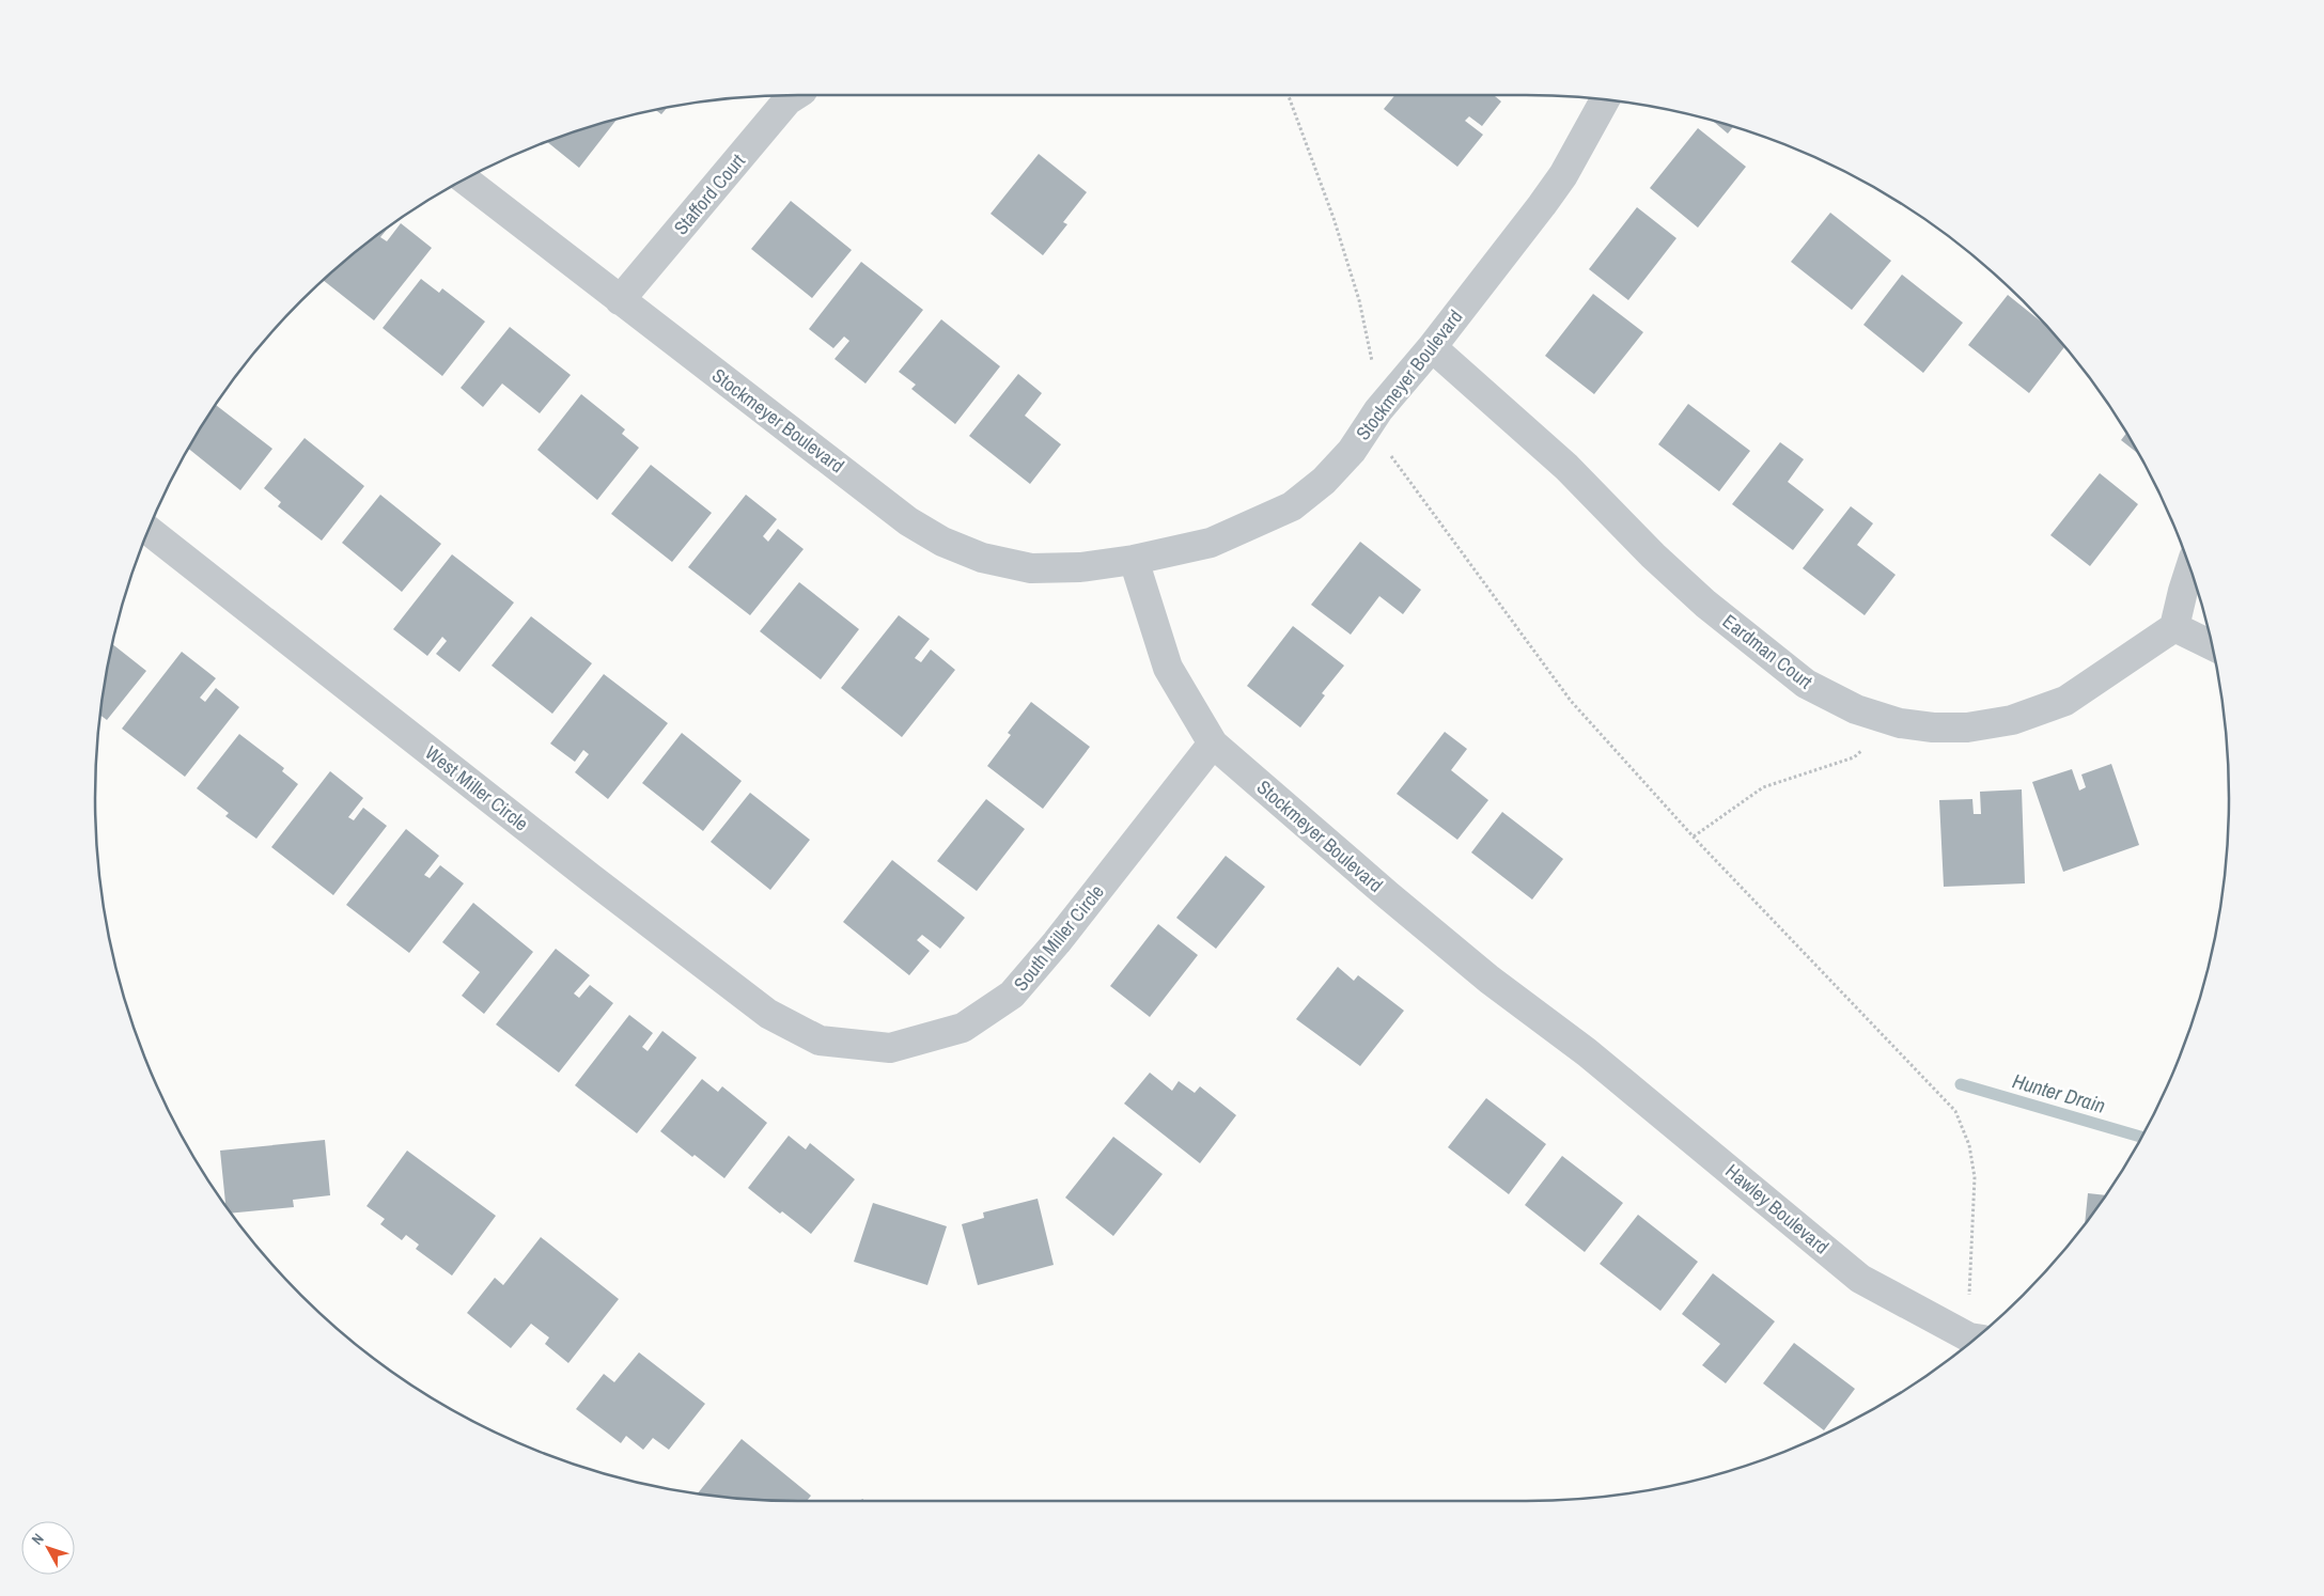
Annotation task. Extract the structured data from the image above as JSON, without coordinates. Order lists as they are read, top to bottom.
{
  "streets": {
    "street": [
      "Stafford Court",
      "Stockmeyer Boulevard",
      "Eardman Court",
      "West Miller Circle",
      "South Miller Circle",
      "Hawley Boulevard"
    ]
  },
  "crossings": [
    ["Stafford Court", "Stockmeyer Boulevard"],
    ["Stockmeyer Boulevard", "Eardman Court"],
    ["Stockmeyer Boulevard", "South Miller Circle"],
    ["Stockmeyer Boulevard", "Hawley Boulevard"],
    ["West Miller Circle", "South Miller Circle"]
  ],
  "water": ["Hunter Drain"],
  "north": "top left"
}
